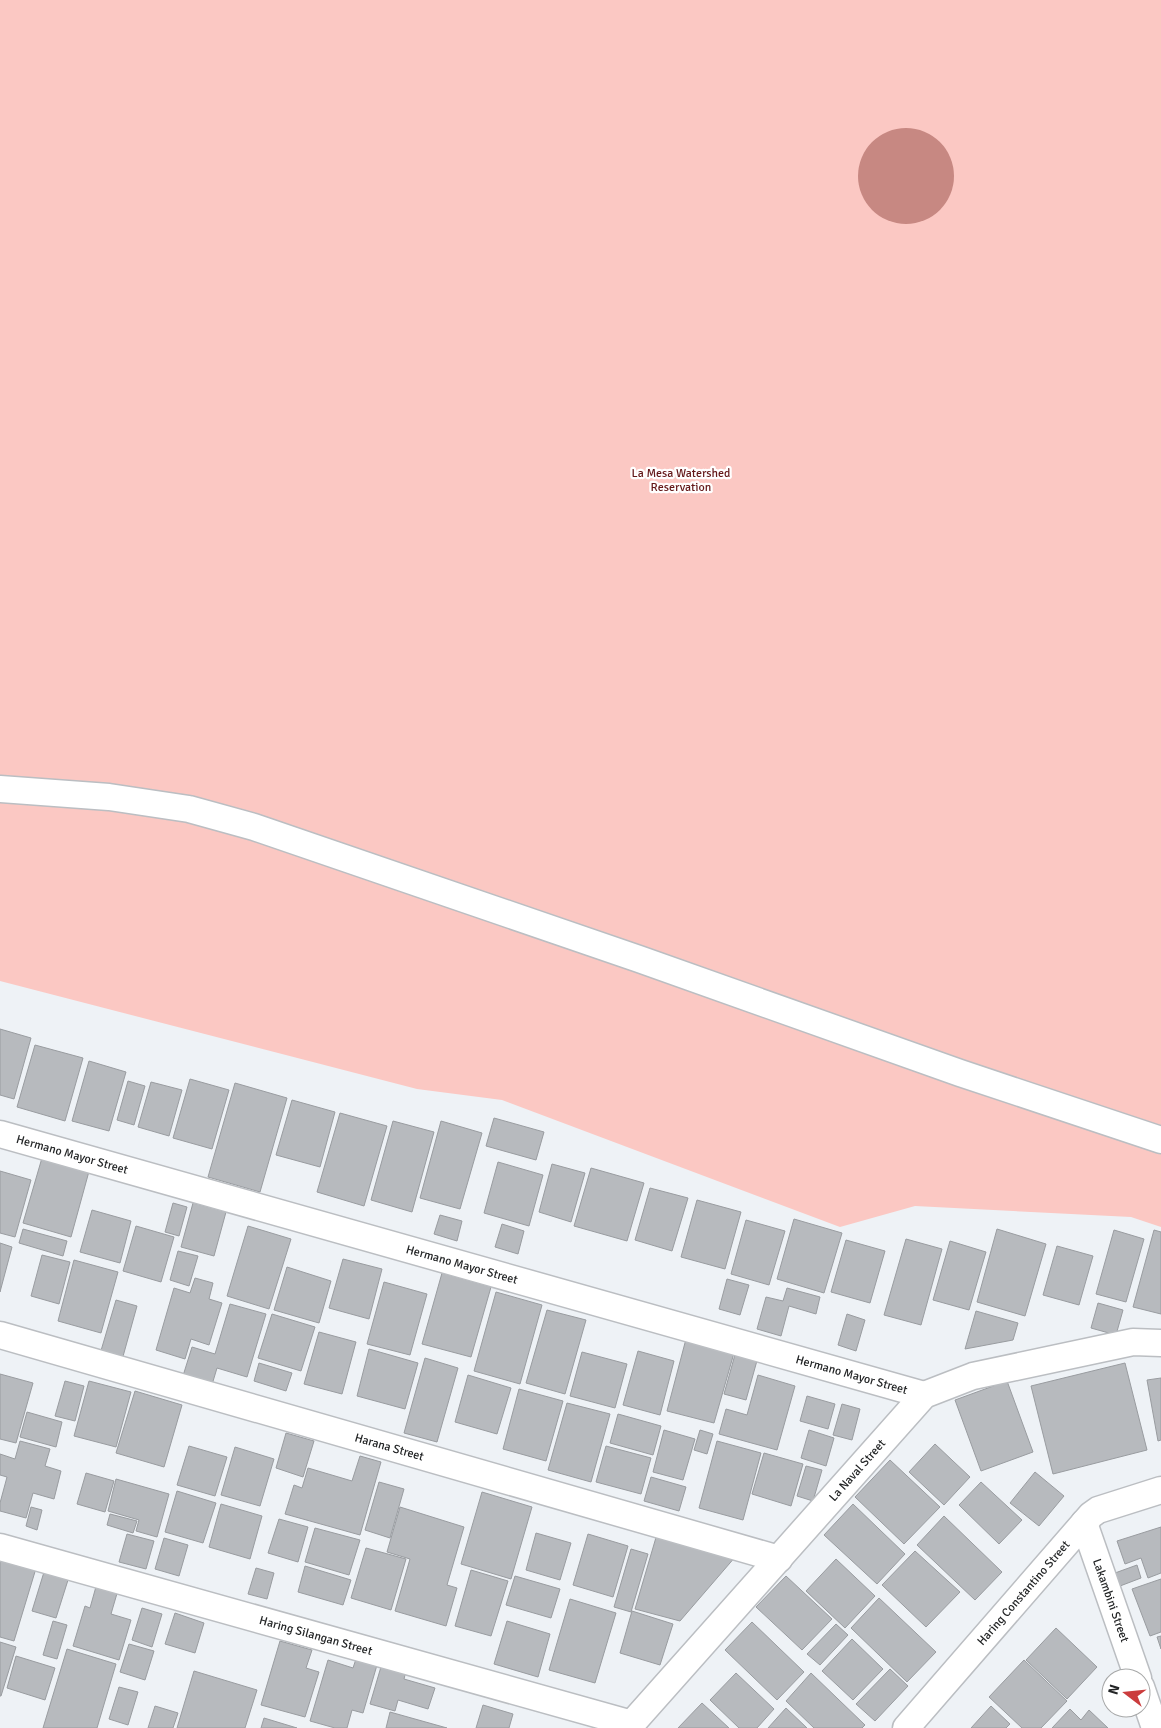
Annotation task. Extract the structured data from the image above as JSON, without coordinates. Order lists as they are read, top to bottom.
{
  "streets": {
    "street": [
      "Hermano Mayor Street",
      "Harana Street",
      "La Naval Street",
      "Haring Constantino Street",
      "Lakambini Street",
      "Haring Silangan Street"
    ]
  },
  "crossings": [
    ["Hermano Mayor Street", "La Naval Street"],
    ["Harana Street", "La Naval Street"],
    ["La Naval Street", "Haring Silangan Street"],
    ["Haring Constantino Street", "Lakambini Street"]
  ],
  "parks": ["La Mesa Watershed Reservation"],
  "north": "left"
}
